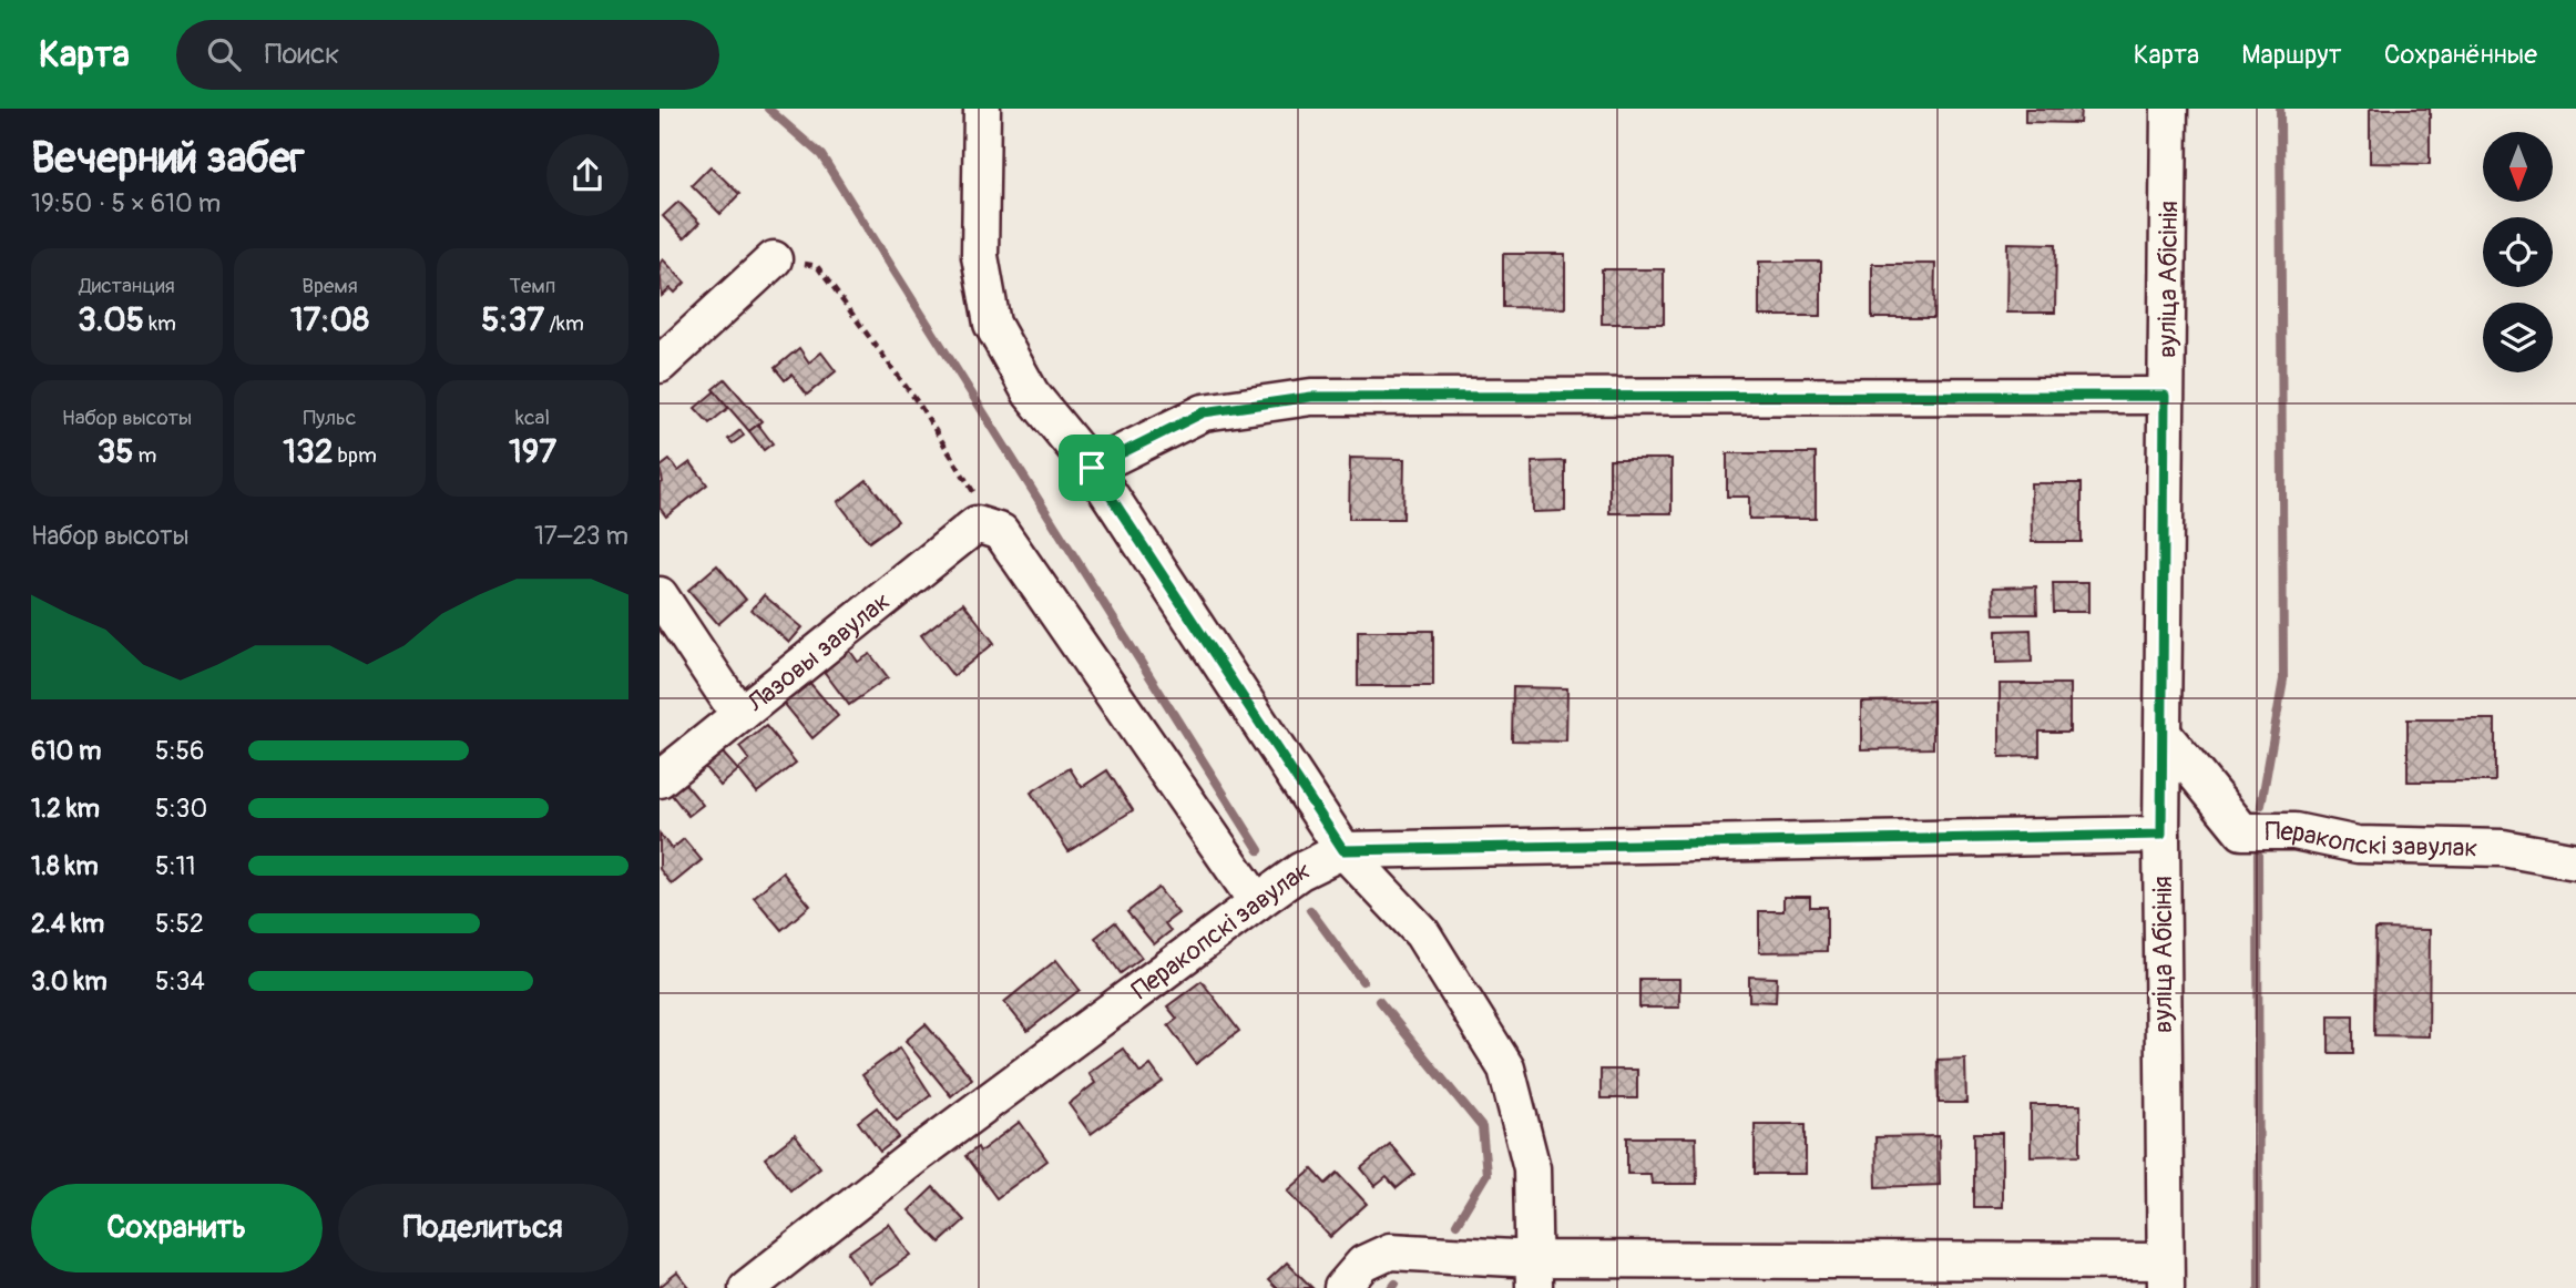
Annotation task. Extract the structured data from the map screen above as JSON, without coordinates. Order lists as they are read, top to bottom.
{
  "streets": {
    "street": ["вуліца Абісінія", "Лазовы завулак", "Перакопскі завулак"]
  },
  "crossings": [
    ["вуліца Абісінія", "Перакопскі завулак"]
  ],
  "north": "bottom",
  "page": {
    "header": "Карта",
    "search": "Поиск",
    "nav": ["Карта", "Маршрут", "Сохранённые"],
    "heading": ["Вечерний забег", "19:50 · 5 × 610 m"],
    "stats": [
      ["Дистанция", "3.05 km"],
      ["Время", "17:08"],
      ["Темп", "5:37 /km"],
      ["Набор высоты", "35 m"],
      ["Пульс", "132 bpm"],
      ["kcal", "197"]
    ],
    "chart": ["Набор высоты", "17–23 m"],
    "list": [
      {
        "name": "610 m",
        "note": "5:56"
      },
      {
        "name": "1.2 km",
        "note": "5:30"
      },
      {
        "name": "1.8 km",
        "note": "5:11"
      },
      {
        "name": "2.4 km",
        "note": "5:52"
      },
      {
        "name": "3.0 km",
        "note": "5:34"
      }
    ],
    "buttons": ["Сохранить", "Поделиться"]
  }
}
